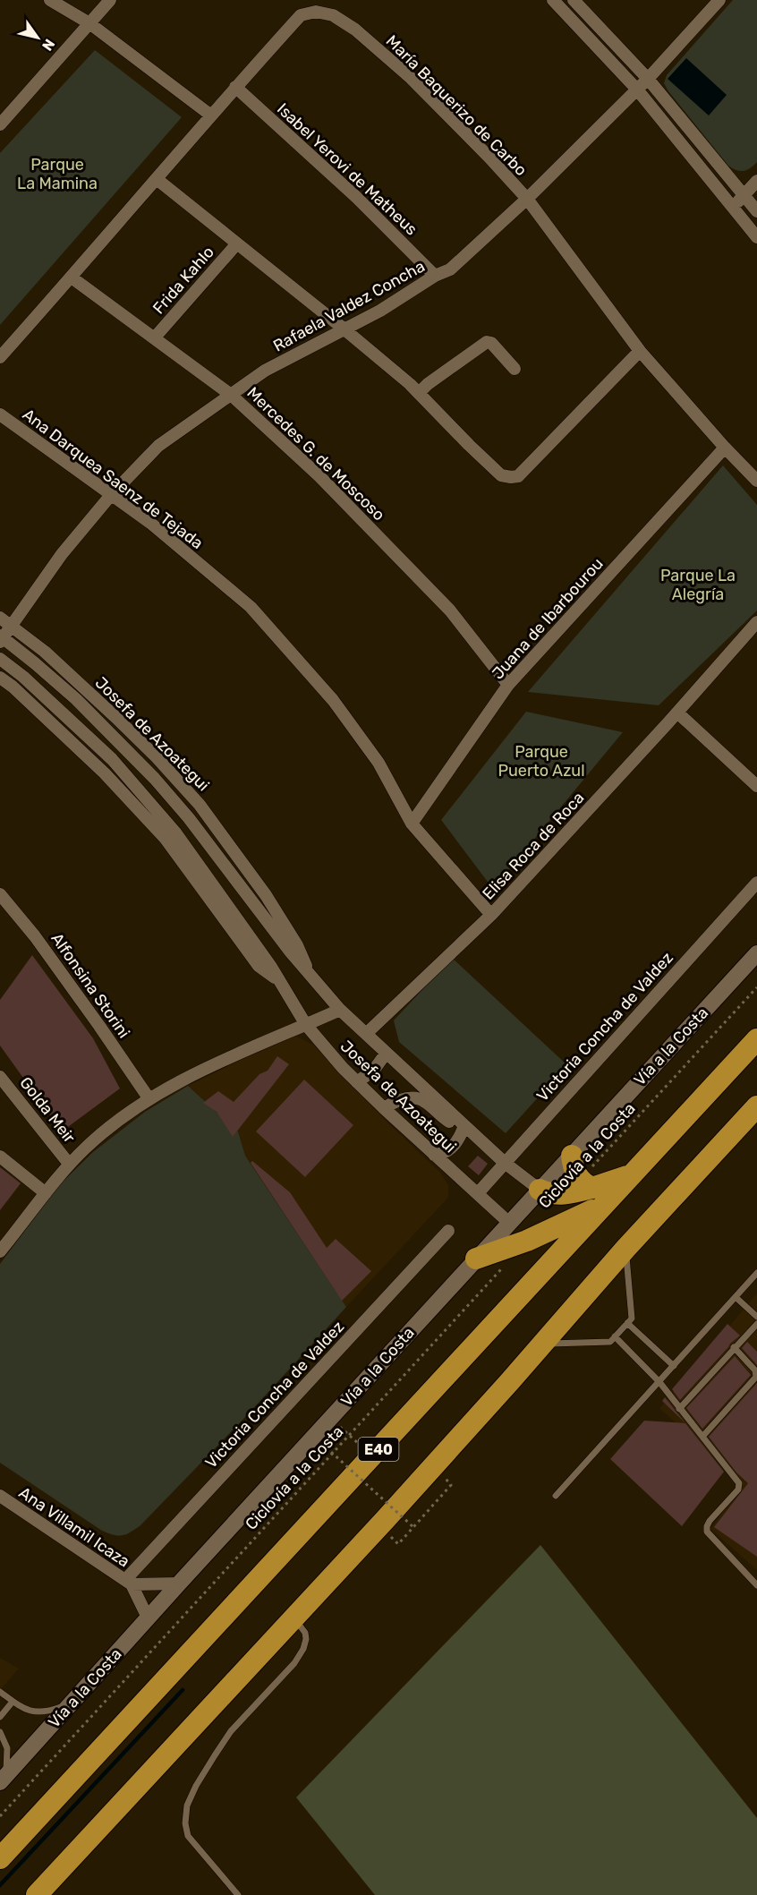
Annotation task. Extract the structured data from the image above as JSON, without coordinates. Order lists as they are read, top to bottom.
{
  "streets": {
    "highway": ["E40"],
    "street": [
      "María Baquerizo de Carbo",
      "Isabel Yerovi de Matheus",
      "Frida Kahlo",
      "Rafaela Valdez Concha",
      "Mercedes G. de Moscoso",
      "Ana Darquea Saenz de Tejada",
      "Juana de Ibarbourou",
      "Josefa de Azoategui",
      "Elisa Roca de Roca",
      "Alfonsina Storini",
      "Victoria Concha de Valdez",
      "Vía a la Costa",
      "Golda Meir",
      "Ana Villamil Icaza"
    ],
    "path": ["Ciclovía a la Costa"]
  },
  "crossings": [
    ["María Baquerizo de Carbo", "Isabel Yerovi de Matheus"],
    ["María Baquerizo de Carbo", "Rafaela Valdez Concha"],
    ["María Baquerizo de Carbo", "Mercedes G. de Moscoso"],
    ["María Baquerizo de Carbo", "Juana de Ibarbourou"],
    ["Isabel Yerovi de Matheus", "Rafaela Valdez Concha"],
    ["Frida Kahlo", "Mercedes G. de Moscoso"],
    ["Rafaela Valdez Concha", "Mercedes G. de Moscoso"],
    ["Rafaela Valdez Concha", "Ana Darquea Saenz de Tejada"],
    ["Rafaela Valdez Concha", "Josefa de Azoategui"],
    ["Mercedes G. de Moscoso", "Juana de Ibarbourou"],
    ["Ana Darquea Saenz de Tejada", "Juana de Ibarbourou"],
    ["Ana Darquea Saenz de Tejada", "Elisa Roca de Roca"],
    ["Josefa de Azoategui", "Elisa Roca de Roca"],
    ["Josefa de Azoategui", "Victoria Concha de Valdez"],
    ["Josefa de Azoategui", "Vía a la Costa"],
    ["Victoria Concha de Valdez", "Ana Villamil Icaza"],
    ["Vía a la Costa", "Ana Villamil Icaza"],
    ["Ciclovía a la Costa", "E40"]
  ],
  "parks": ["Parque La Mamina", "Parque La Alegría", "Parque Puerto Azul"],
  "north": "bottom right"
}
